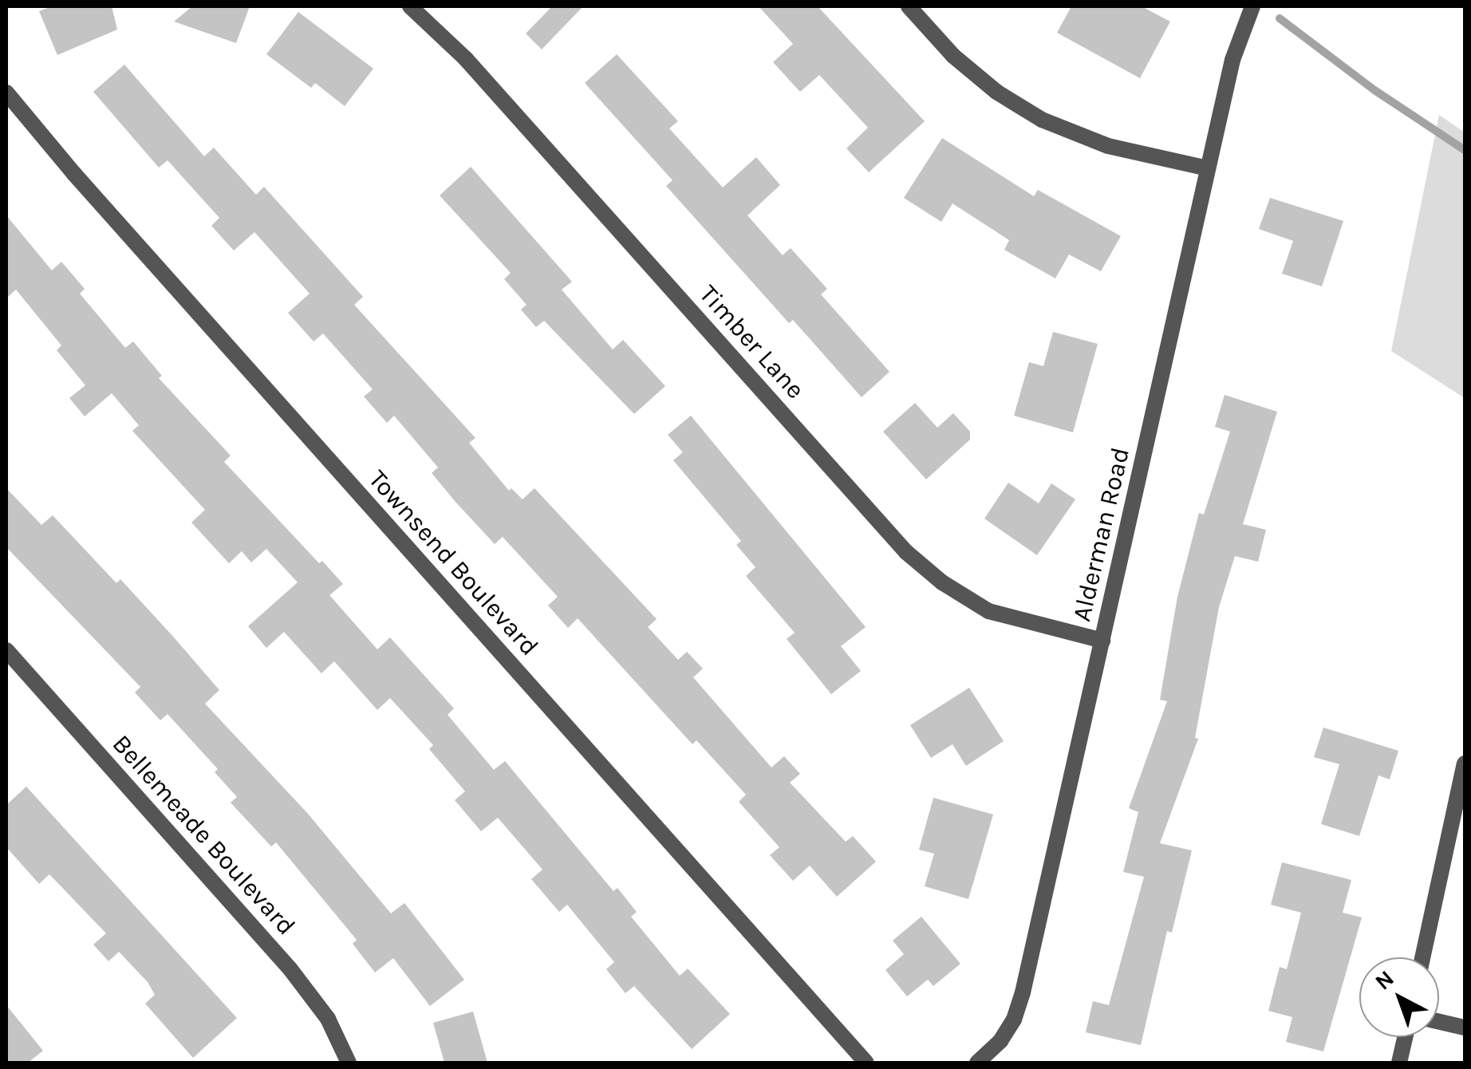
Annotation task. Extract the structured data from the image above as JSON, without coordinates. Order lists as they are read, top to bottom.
{
  "streets": {
    "street": [
      "Timber Lane",
      "Alderman Road",
      "Townsend Boulevard",
      "Bellemeade Boulevard"
    ]
  },
  "crossings": [
    ["Timber Lane", "Alderman Road"]
  ],
  "north": "top left"
}
